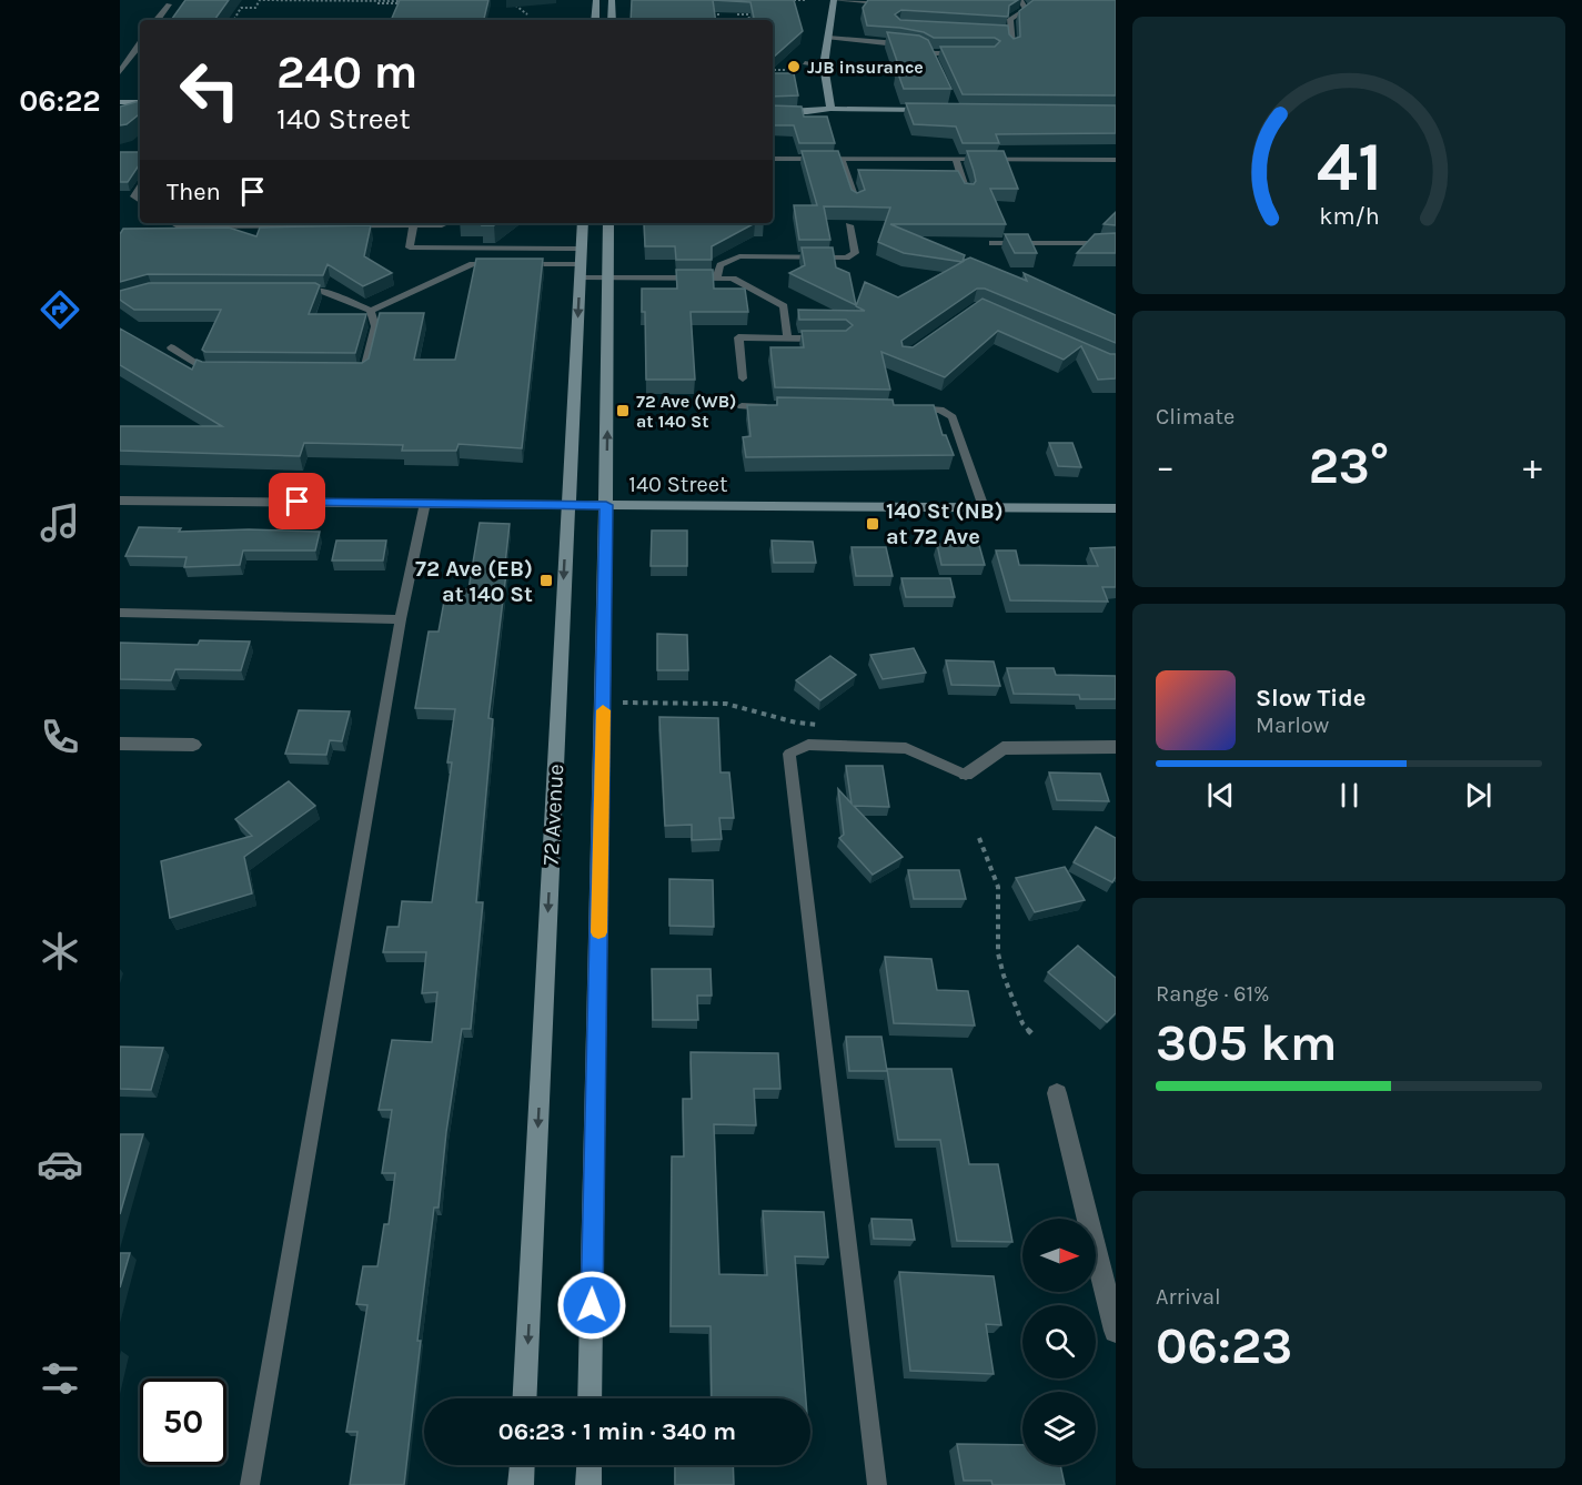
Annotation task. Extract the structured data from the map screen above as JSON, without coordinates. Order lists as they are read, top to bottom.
{
  "streets": {
    "main road": ["140 Street", "72 Avenue"]
  },
  "crossings": [
    ["140 Street", "72 Avenue"]
  ],
  "places": {
    "other": ["JJB insurance"],
    "transit": ["72 Ave (WB) at 140 St", "140 St (NB) at 72 Ave", "72 Ave (EB) at 140 St"]
  },
  "north": "right",
  "page": {
    "tabs": "06:22",
    "turn": ["240 m", "140 Street"],
    "then": "Then",
    "tile": [
      "Climate",
      ["Range · 61%", "305 km"],
      ["Arrival", "06:23"]
    ],
    "heat": ["−", "23°", "+"],
    "song": ["Slow Tide", "Marlow"],
    "limit": "50",
    "trip": "06:23 · 1 min · 340 m",
    "gauge": ["41", "km/h"]
  }
}
